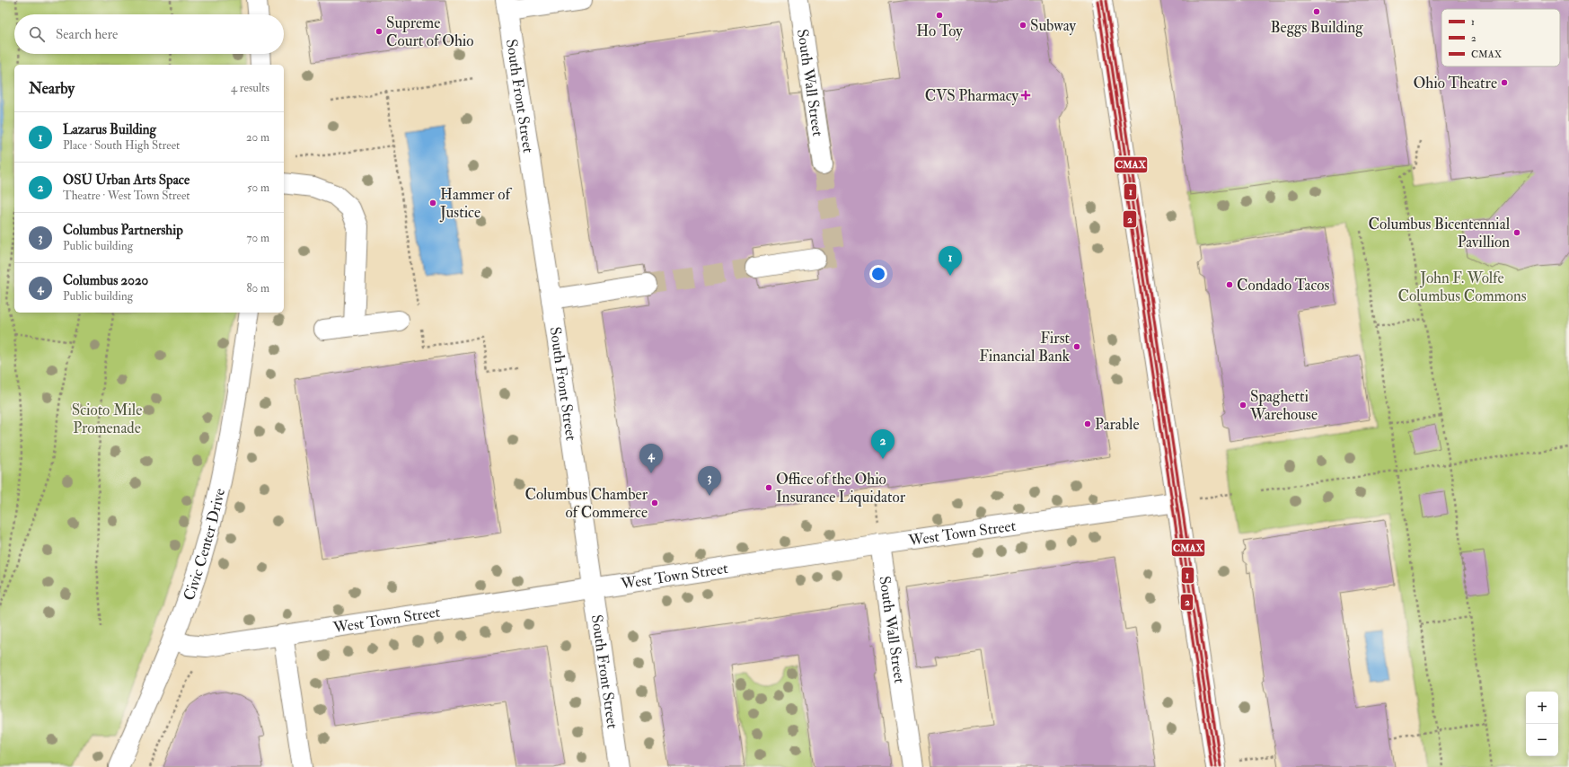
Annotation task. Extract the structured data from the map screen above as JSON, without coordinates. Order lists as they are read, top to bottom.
{
  "streets": {
    "street": [
      "South Wall Street",
      "South Front Street",
      "West Town Street",
      "Civic Center Drive"
    ]
  },
  "crossings": [
    ["South Wall Street", "West Town Street"],
    ["South Front Street", "West Town Street"],
    ["West Town Street", "Civic Center Drive"]
  ],
  "parks": ["John F. Wolfe Columbus Commons", "Scioto Mile Promenade"],
  "places": {
    "other": [
      "Beggs Building",
      "Ho Toy",
      "Subway",
      "Supreme Court of Ohio",
      "Ohio Theatre",
      "Hammer of Justice",
      "Columbus Bicentennial Pavillion",
      "Condado Tacos",
      "First Financial Bank",
      "Spaghetti Warehouse",
      "Parable",
      "Office of the Ohio Insurance Liquidator",
      "Columbus Chamber of Commerce"
    ],
    "health": ["CVS Pharmacy"]
  },
  "lines": ["transit line 1", "transit line CMAX", "transit line 2"],
  "legend": ["1", "2", "CMAX"],
  "page": {
    "search": "Search here",
    "heading": ["Nearby", "4 results"],
    "list": [
      {
        "mark": "1",
        "name": "Lazarus Building",
        "note": "Place · South High Street",
        "value": "20 m"
      },
      {
        "mark": "2",
        "name": "OSU Urban Arts Space",
        "note": "Theatre · West Town Street",
        "value": "50 m"
      },
      {
        "mark": "3",
        "name": "Columbus Partnership",
        "note": "Public building",
        "value": "70 m"
      },
      {
        "mark": "4",
        "name": "Columbus 2020",
        "note": "Public building",
        "value": "80 m"
      }
    ],
    "pins": [
      "1",
      "2",
      "4",
      "3"
    ],
    "map_buttons": ["+", "−"]
  }
}
